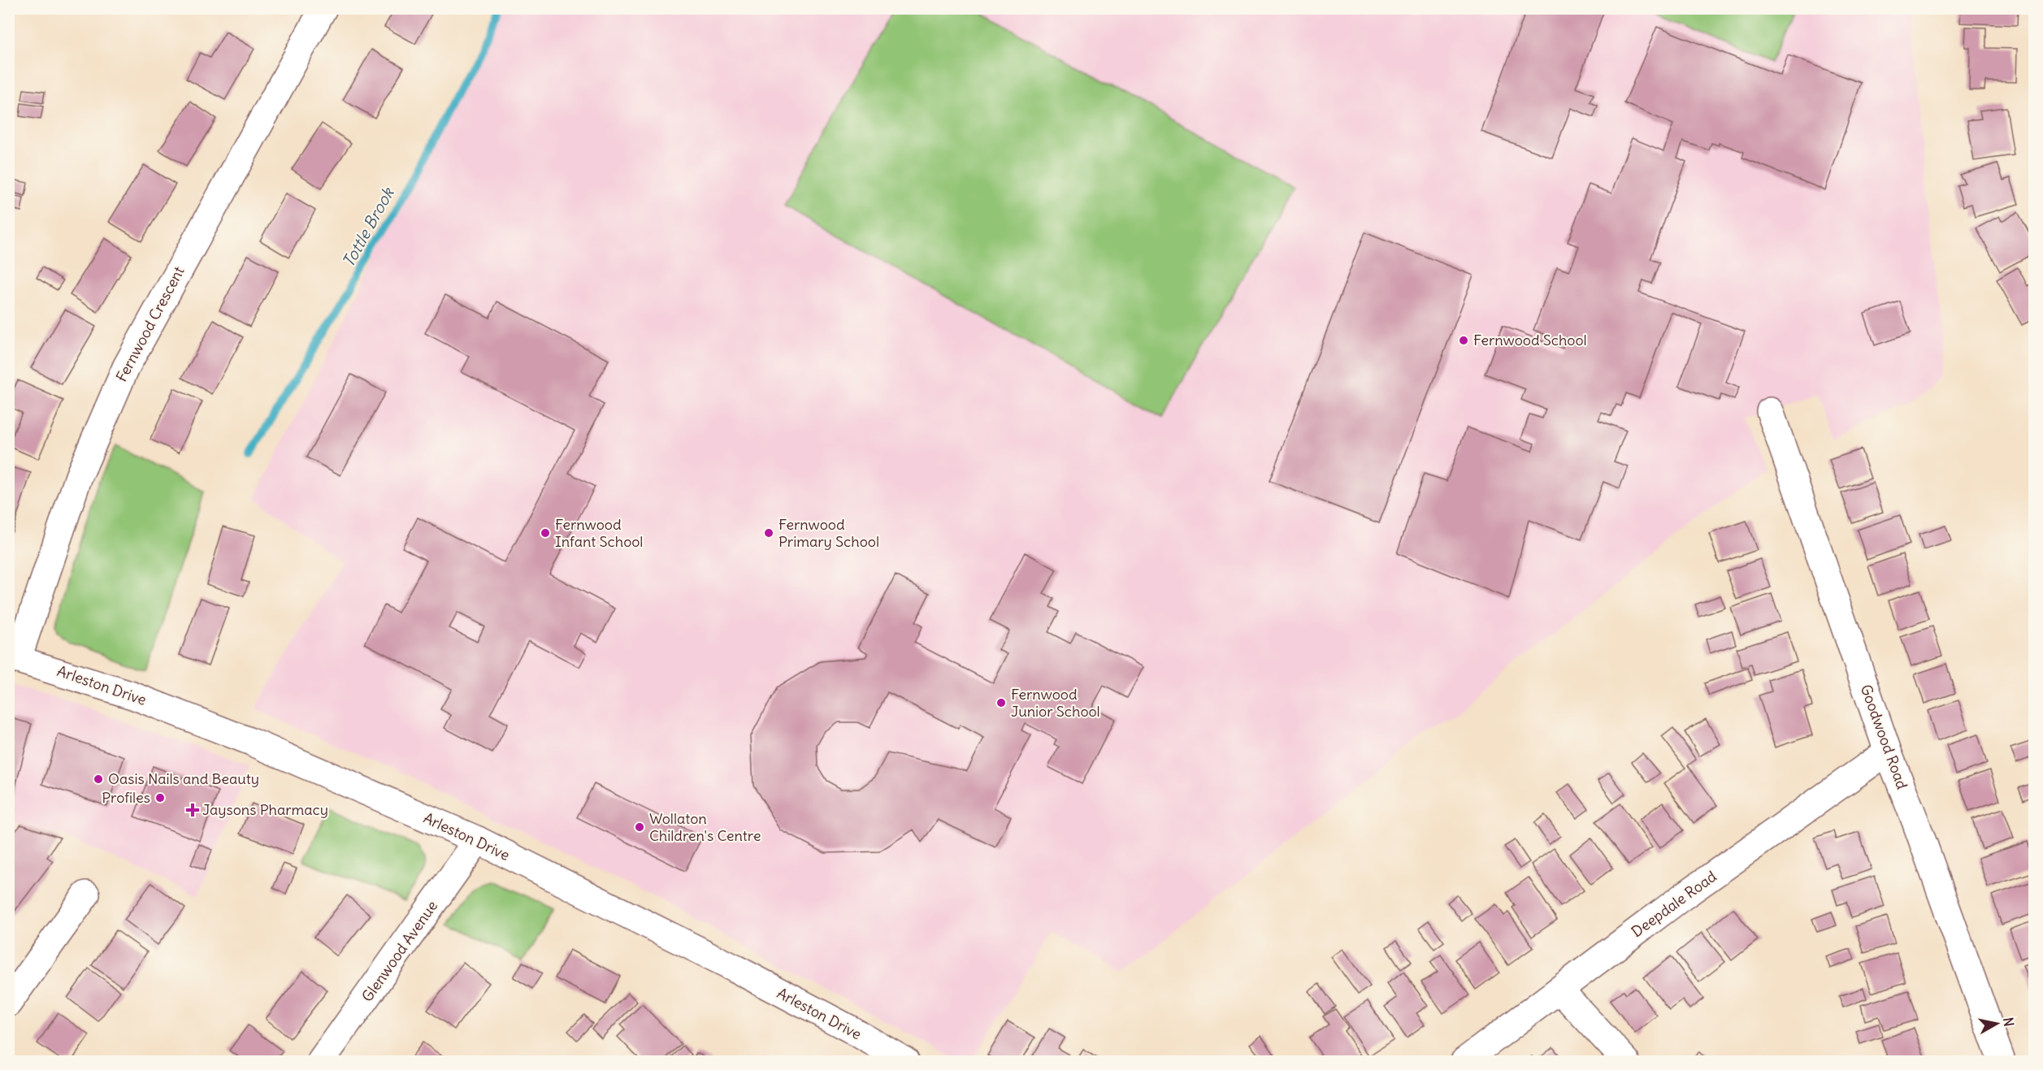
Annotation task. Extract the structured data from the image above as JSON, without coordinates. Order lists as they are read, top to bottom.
{
  "streets": {
    "street": [
      "Fernwood Crescent",
      "Arleston Drive",
      "Goodwood Road",
      "Deepdale Road",
      "Glenwood Avenue"
    ]
  },
  "crossings": [
    ["Fernwood Crescent", "Arleston Drive"],
    ["Arleston Drive", "Glenwood Avenue"],
    ["Goodwood Road", "Deepdale Road"]
  ],
  "water": ["Tottle Brook"],
  "places": {
    "other": [
      "Fernwood School",
      "Fernwood Infant School",
      "Fernwood Primary School",
      "Fernwood Junior School",
      "Oasis Nails and Beauty",
      "Profiles",
      "Wollaton Children's Centre"
    ],
    "health": ["Jaysons Pharmacy"]
  },
  "north": "right"
}
